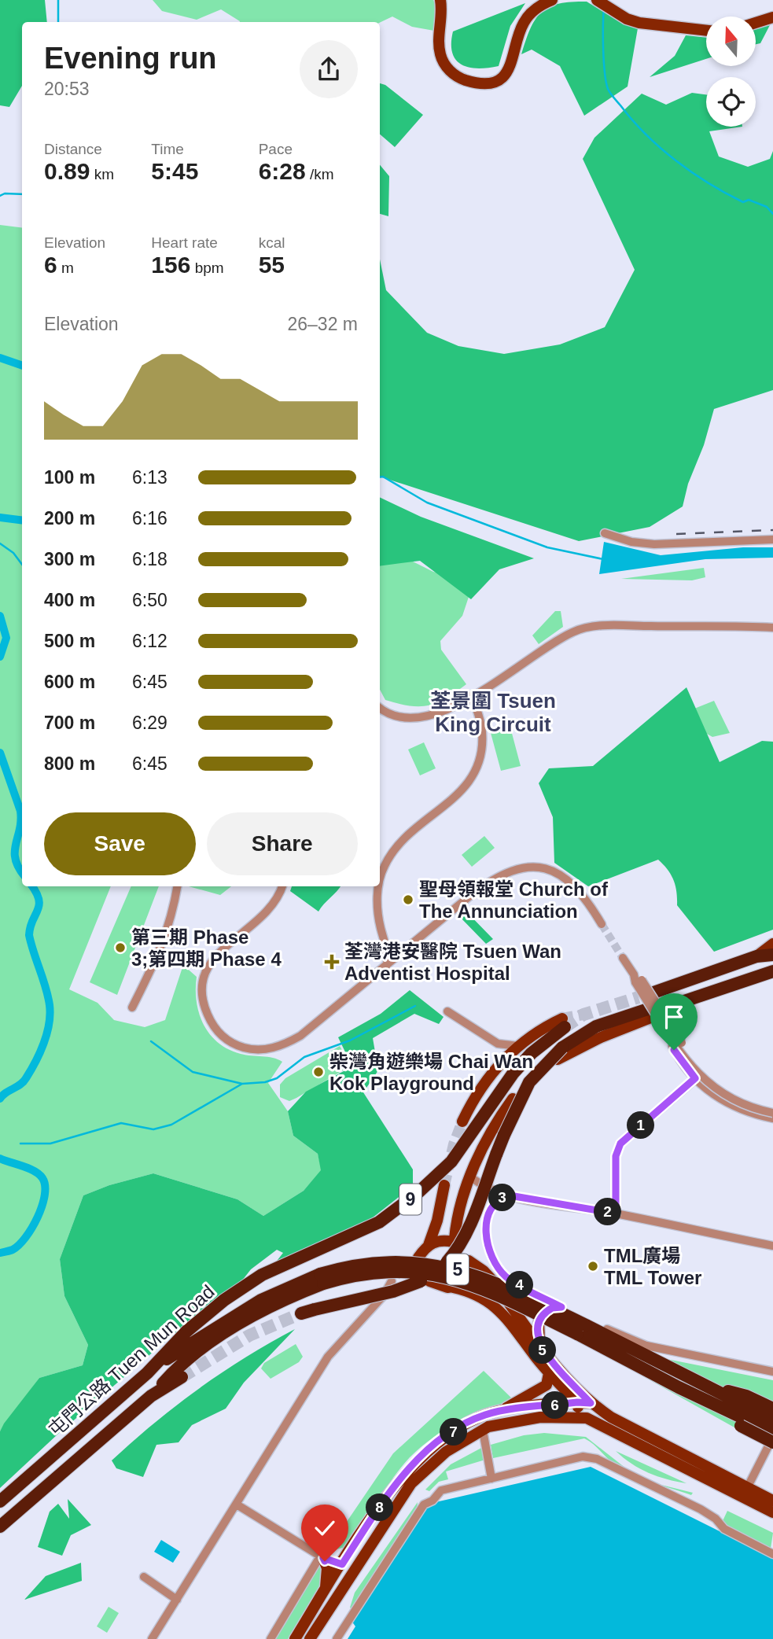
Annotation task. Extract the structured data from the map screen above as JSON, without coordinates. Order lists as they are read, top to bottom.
{
  "streets": {
    "highway": ["9", "5", "屯門公路 Tuen Mun Road"]
  },
  "crossings": [
    ["5", "屯門公路 Tuen Mun Road"]
  ],
  "districts": ["荃景圍 Tsuen King Circuit"],
  "places": {
    "other": [
      "聖母領報堂 Church of The Annunciation",
      "第三期 Phase 3;第四期 Phase 4",
      "柴灣角遊樂場 Chai Wan Kok Playground",
      "TML廣場 TML Tower"
    ],
    "health": ["荃灣港安醫院 Tsuen Wan Adventist Hospital"]
  },
  "north": "top",
  "page": {
    "heading": ["Evening run", "20:53"],
    "stats": [
      ["Distance", "0.89 km"],
      ["Time", "5:45"],
      ["Pace", "6:28 /km"],
      ["Elevation", "6 m"],
      ["Heart rate", "156 bpm"],
      ["kcal", "55"]
    ],
    "chart": ["Elevation", "26–32 m"],
    "list": [
      {
        "name": "100 m",
        "note": "6:13"
      },
      {
        "name": "200 m",
        "note": "6:16"
      },
      {
        "name": "300 m",
        "note": "6:18"
      },
      {
        "name": "400 m",
        "note": "6:50"
      },
      {
        "name": "500 m",
        "note": "6:12"
      },
      {
        "name": "600 m",
        "note": "6:45"
      },
      {
        "name": "700 m",
        "note": "6:29"
      },
      {
        "name": "800 m",
        "note": "6:45"
      }
    ],
    "buttons": ["Save", "Share"],
    "pins": [
      "1",
      "3",
      "2",
      "4",
      "5",
      "6",
      "7",
      "8"
    ]
  }
}
